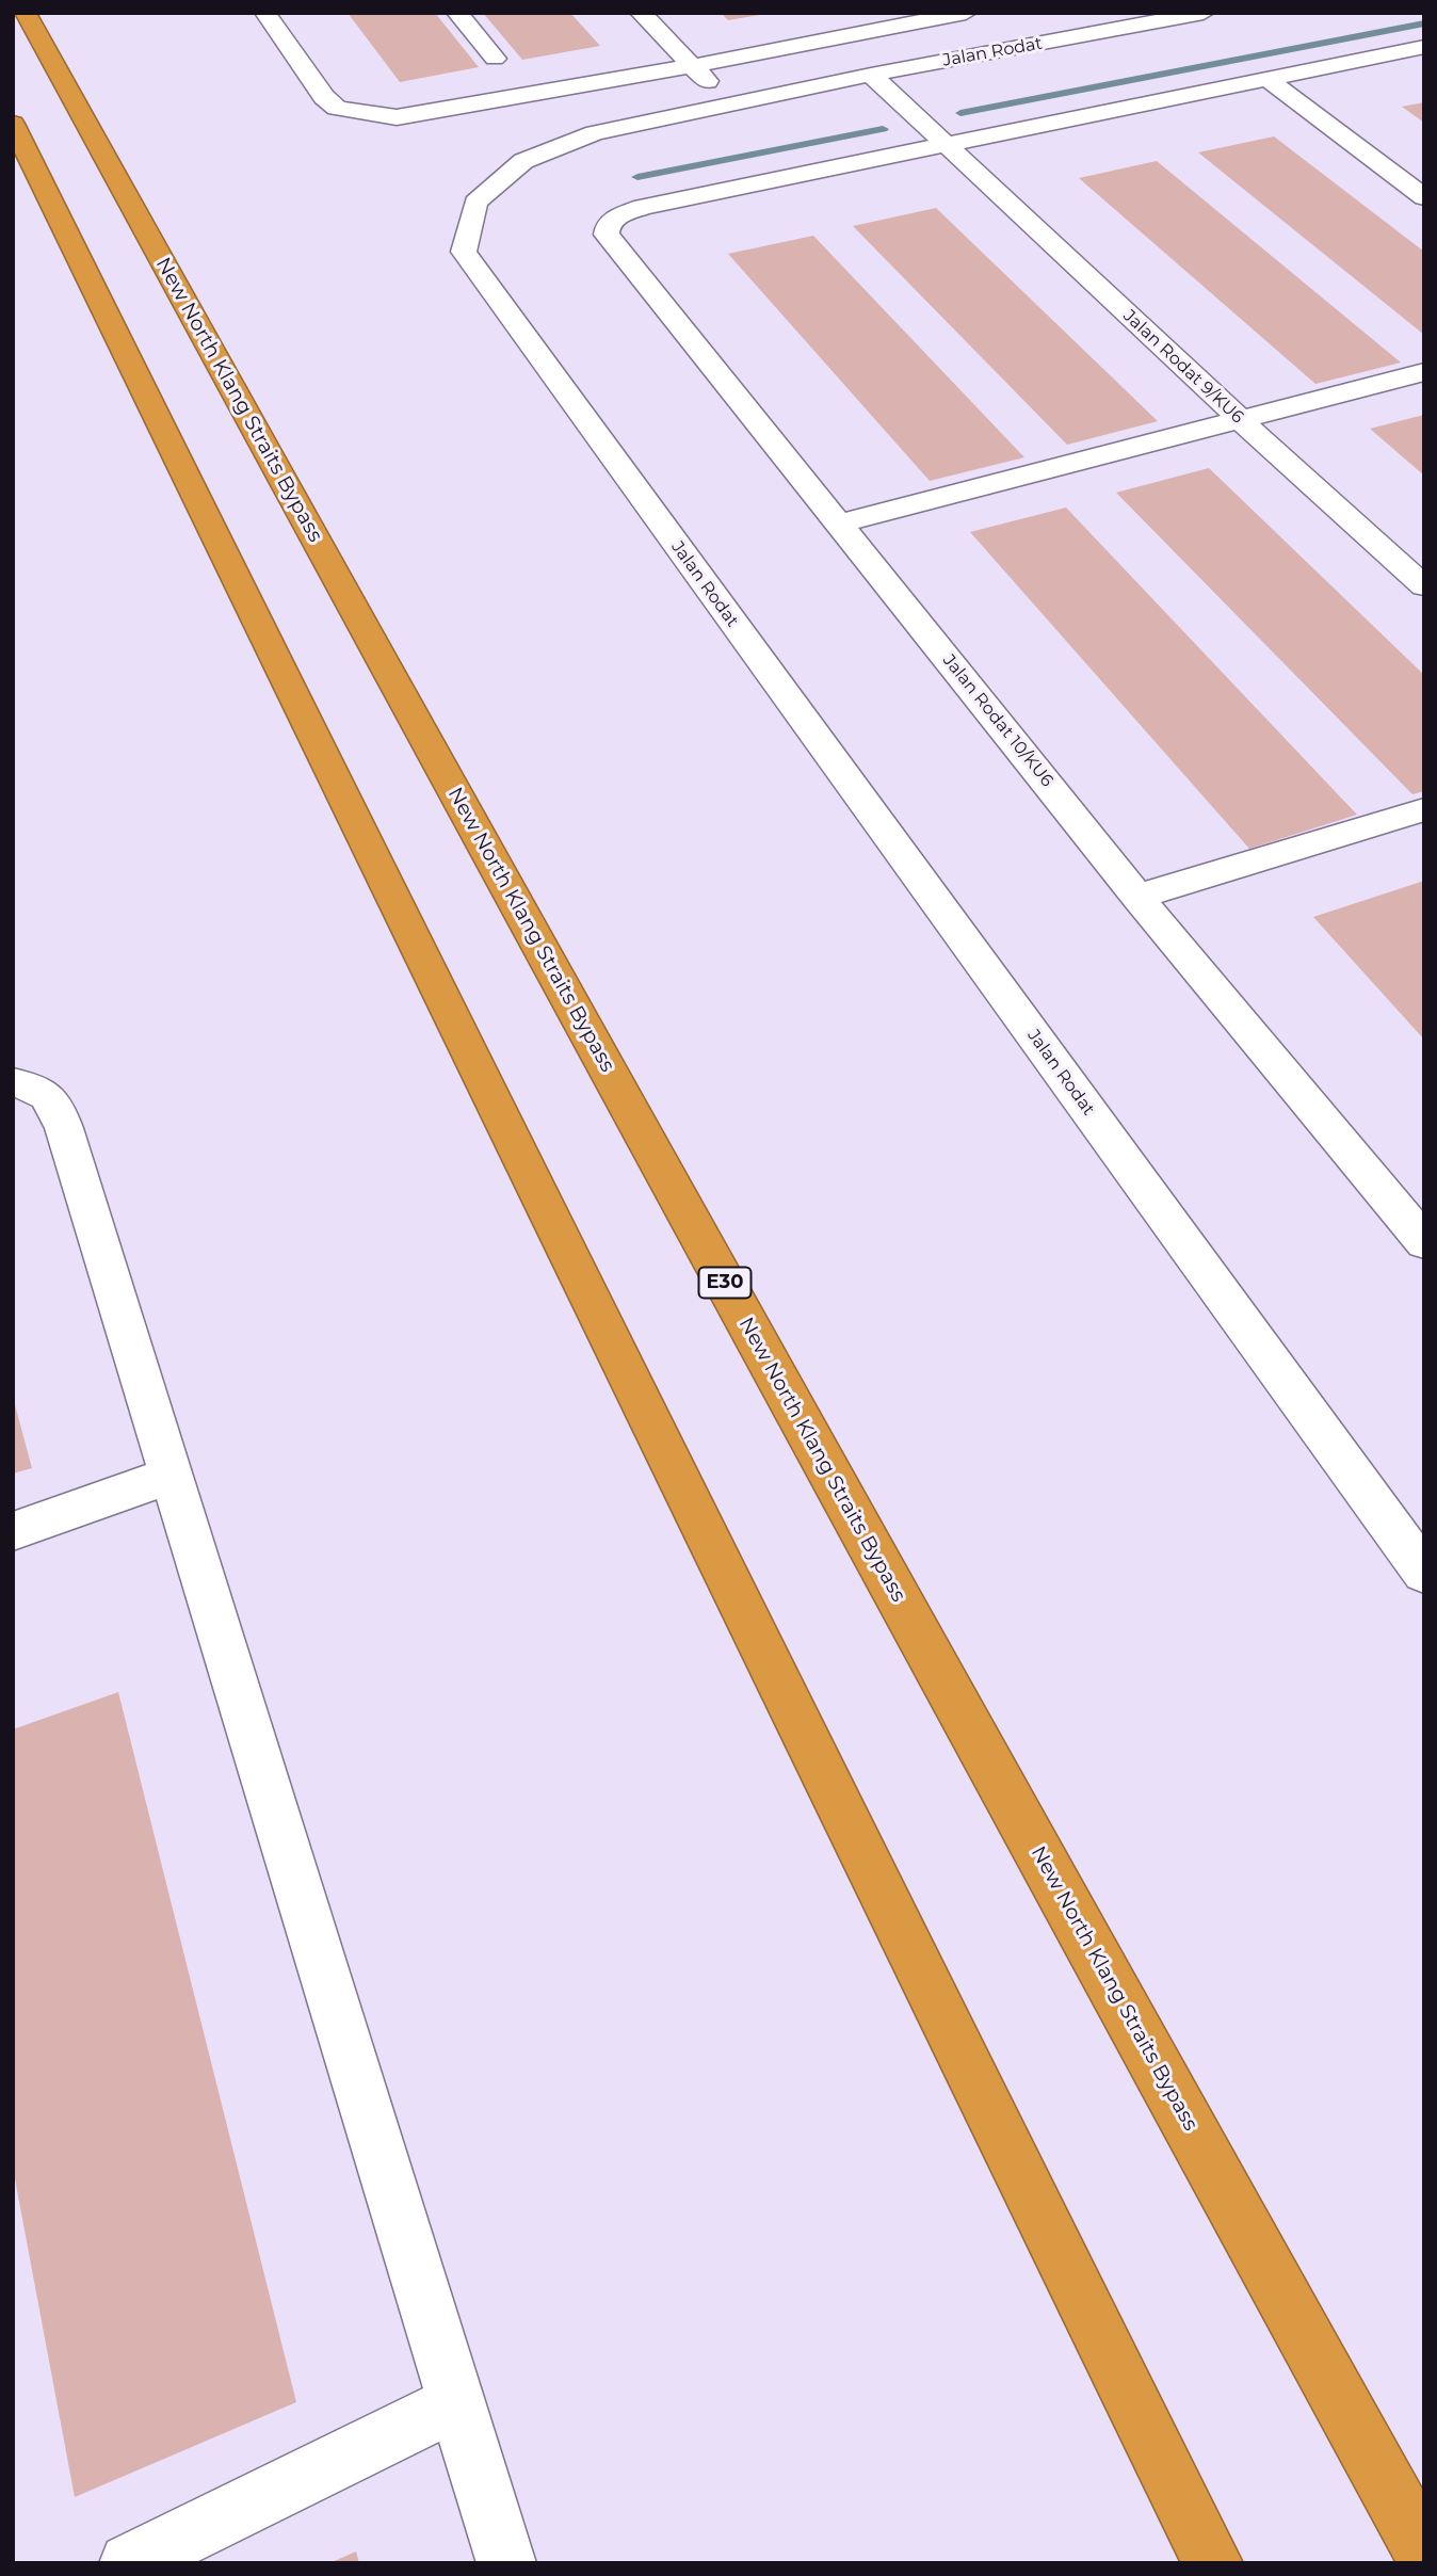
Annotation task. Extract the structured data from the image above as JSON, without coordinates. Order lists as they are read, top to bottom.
{
  "streets": {
    "highway": ["New North Klang Straits Bypass", "E30"],
    "street": ["Jalan Rodat", "Jalan Rodat 9/KU6", "Jalan Rodat 10/KU6"]
  },
  "crossings": [
    ["Jalan Rodat", "Jalan Rodat 9/KU6"],
    ["Jalan Rodat 9/KU6", "Jalan Rodat 10/KU6"]
  ]
}
